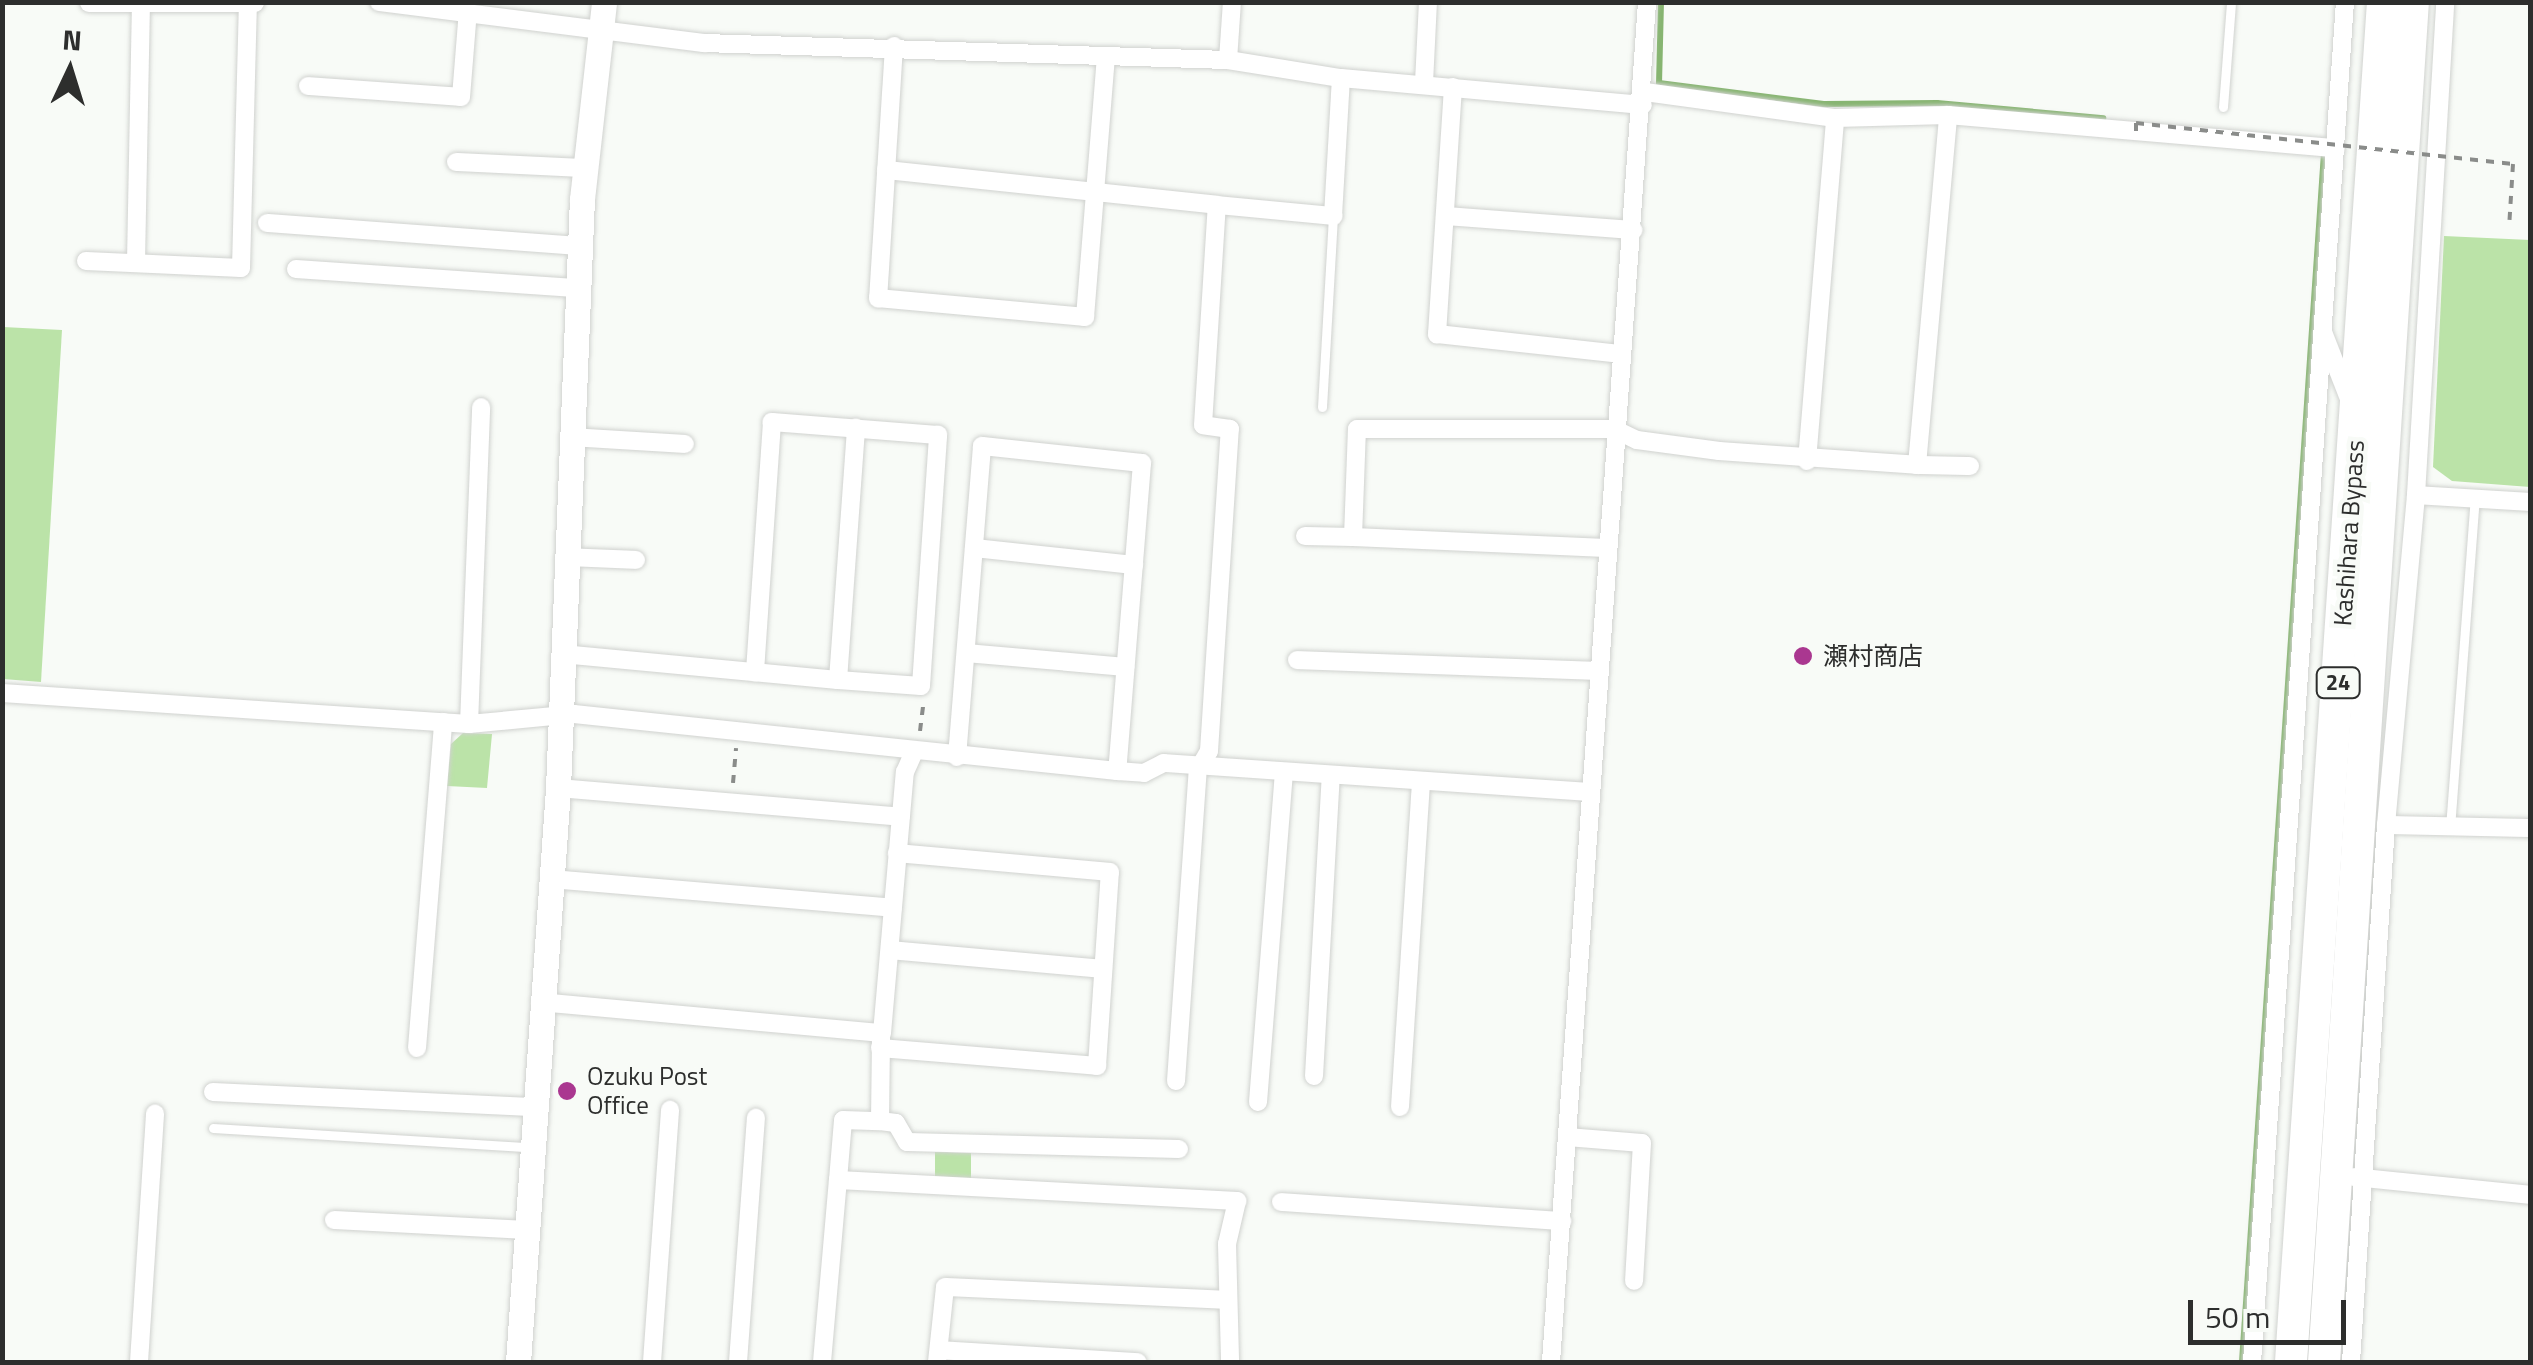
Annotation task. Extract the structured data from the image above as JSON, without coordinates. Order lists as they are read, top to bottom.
{
  "streets": {
    "highway": ["Kashihara Bypass", "24"]
  },
  "places": ["瀬村商店", "Ozuku Post Office"],
  "scale_bar": "50 m",
  "north": "top"
}
